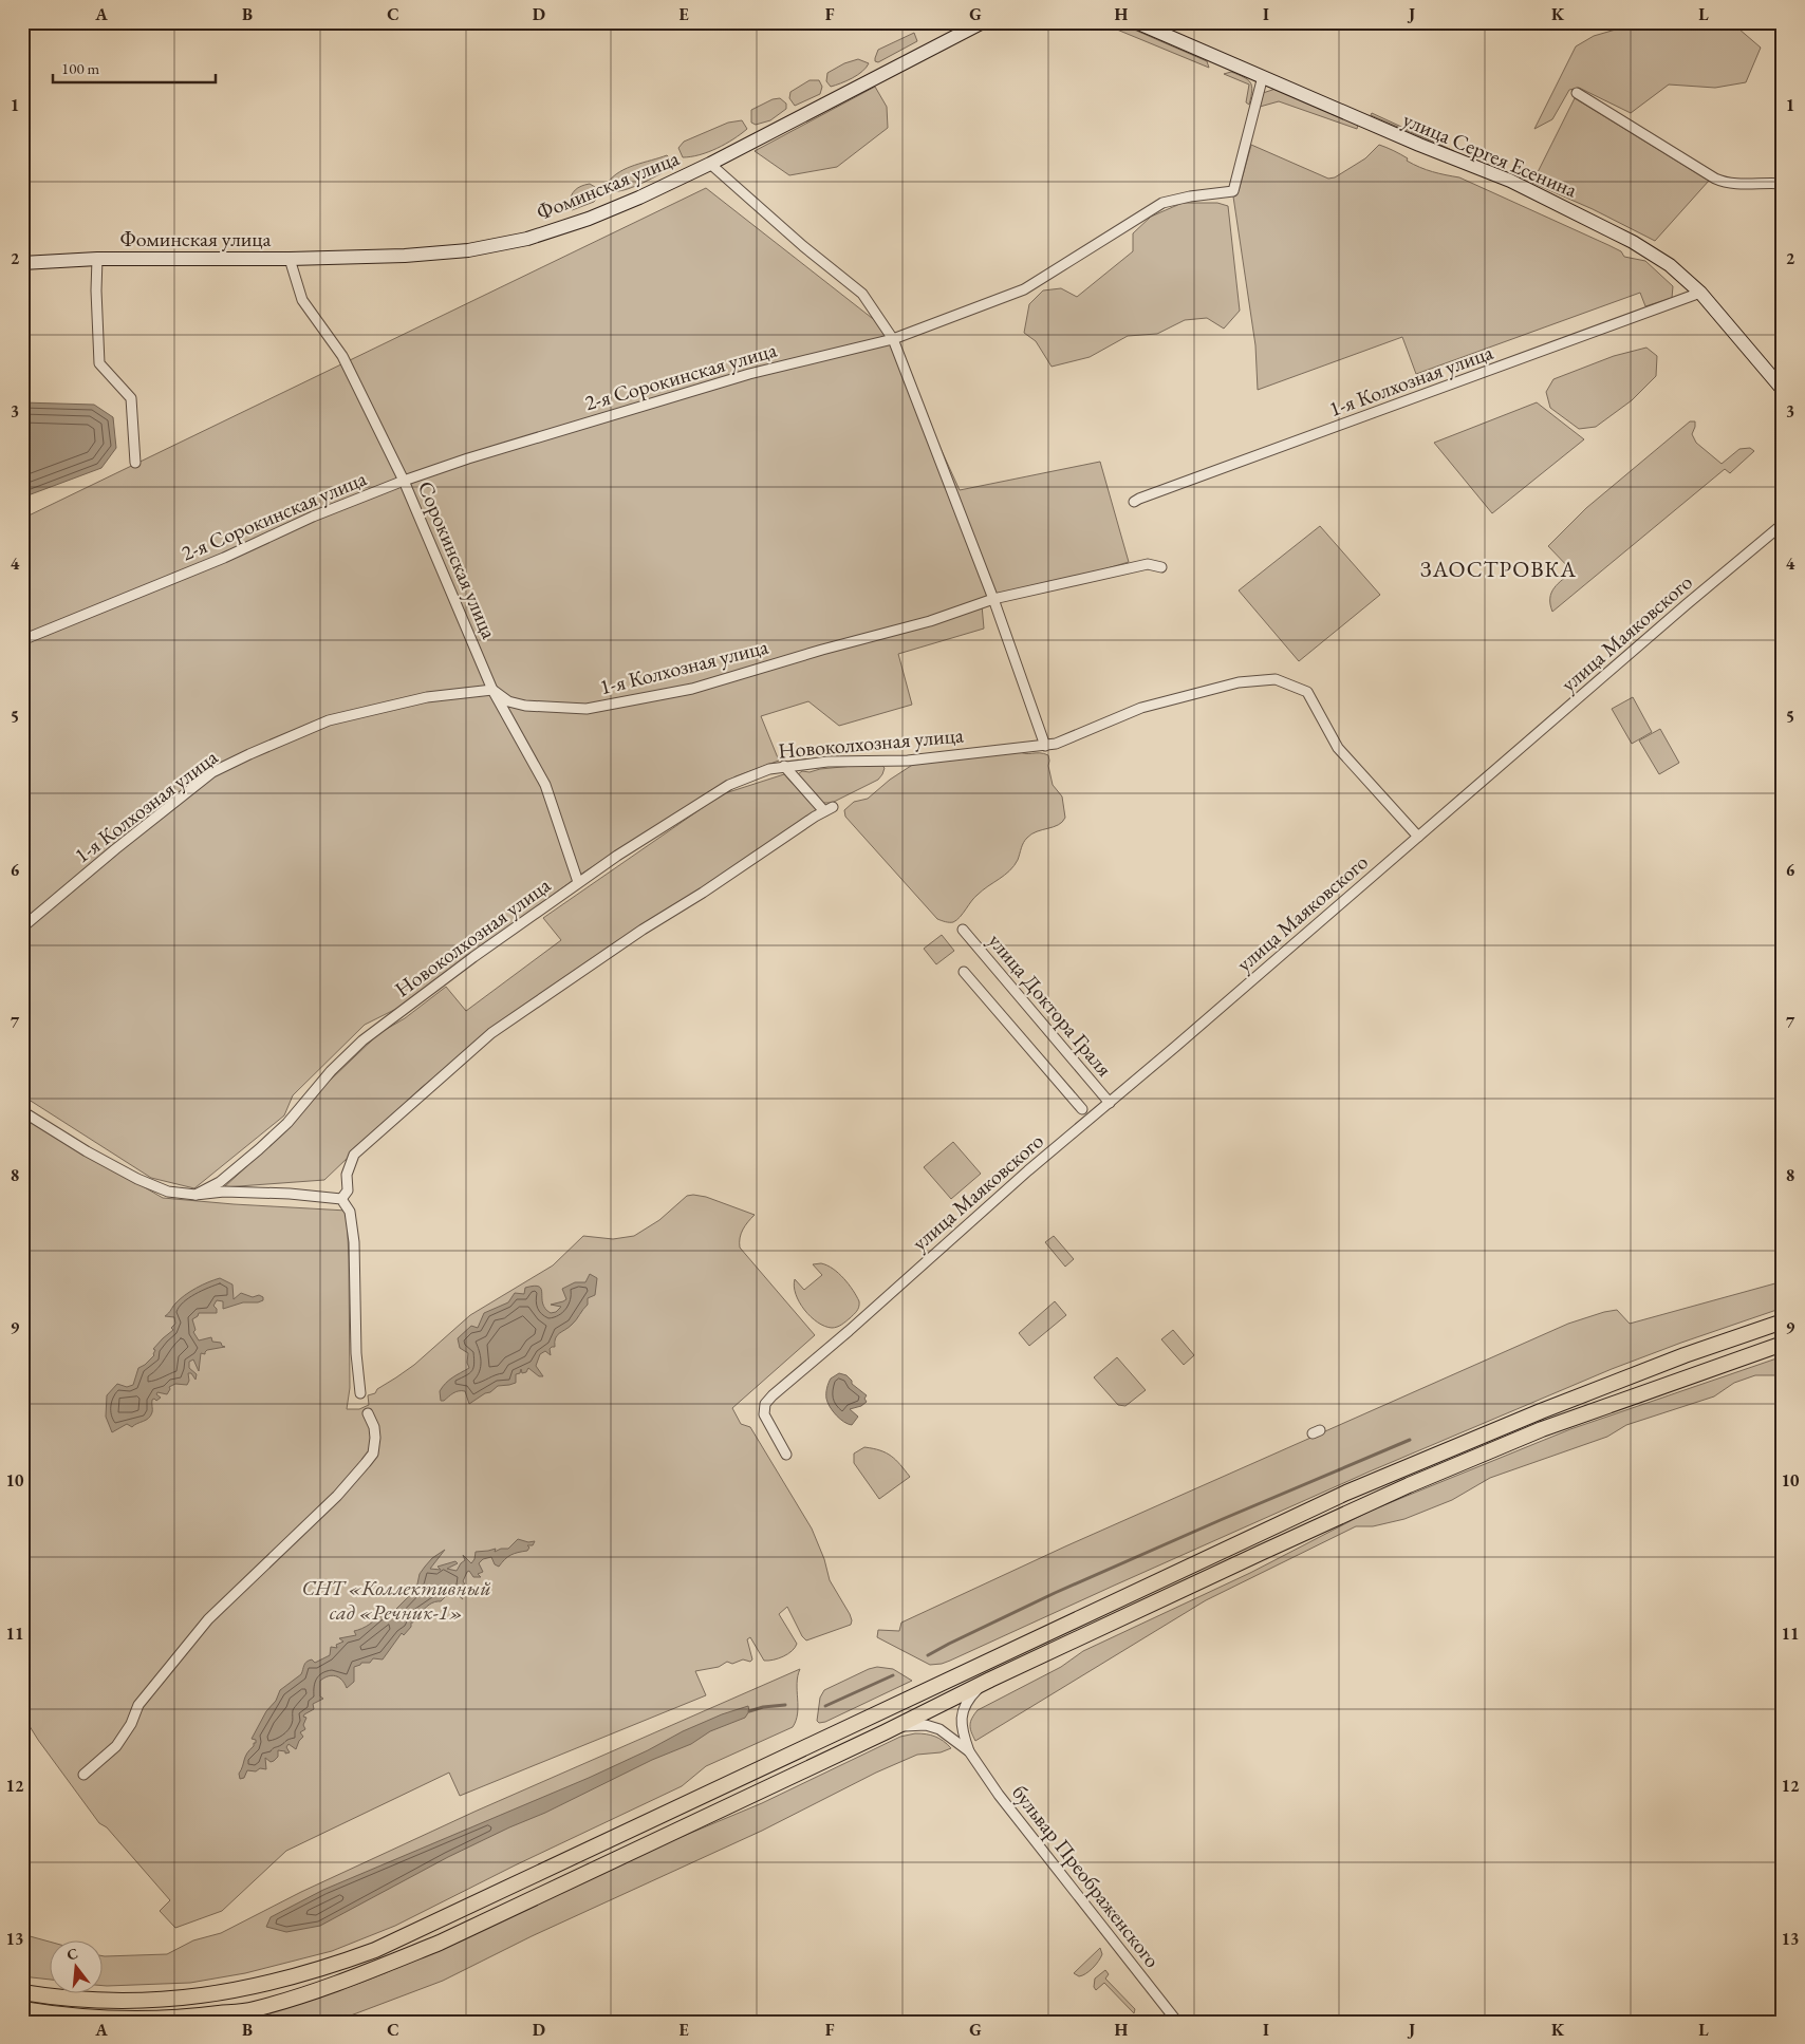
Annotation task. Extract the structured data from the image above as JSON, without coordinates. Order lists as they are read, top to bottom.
{
  "streets": {
    "street": [
      "улица Сергея Есенина",
      "Фоминская улица",
      "2-я Сорокинская улица",
      "1-я Колхозная улица",
      "Сорокинская улица",
      "улица Маяковского",
      "Новоколхозная улица",
      "улица Доктора Граля",
      "бульвар Преображенского"
    ]
  },
  "crossings": [
    ["улица Сергея Есенина", "2-я Сорокинская улица"],
    ["улица Сергея Есенина", "1-я Колхозная улица"],
    ["Фоминская улица", "Сорокинская улица"],
    ["2-я Сорокинская улица", "Сорокинская улица"],
    ["1-я Колхозная улица", "Сорокинская улица"],
    ["Сорокинская улица", "Новоколхозная улица"],
    ["улица Маяковского", "Новоколхозная улица"],
    ["улица Маяковского", "улица Доктора Граля"]
  ],
  "districts": ["ЗАОСТРОВКА"],
  "parks": ["СНТ «Коллективный сад «Речник-1»"],
  "scale_bar": "100 m",
  "north": "top",
  "grid": {
    "columns": [
      "A",
      "B",
      "C",
      "D",
      "E",
      "F",
      "G",
      "H",
      "I",
      "J",
      "K",
      "L"
    ],
    "rows": [
      "1",
      "2",
      "3",
      "4",
      "5",
      "6",
      "7",
      "8",
      "9",
      "10",
      "11",
      "12",
      "13"
    ]
  }
}
